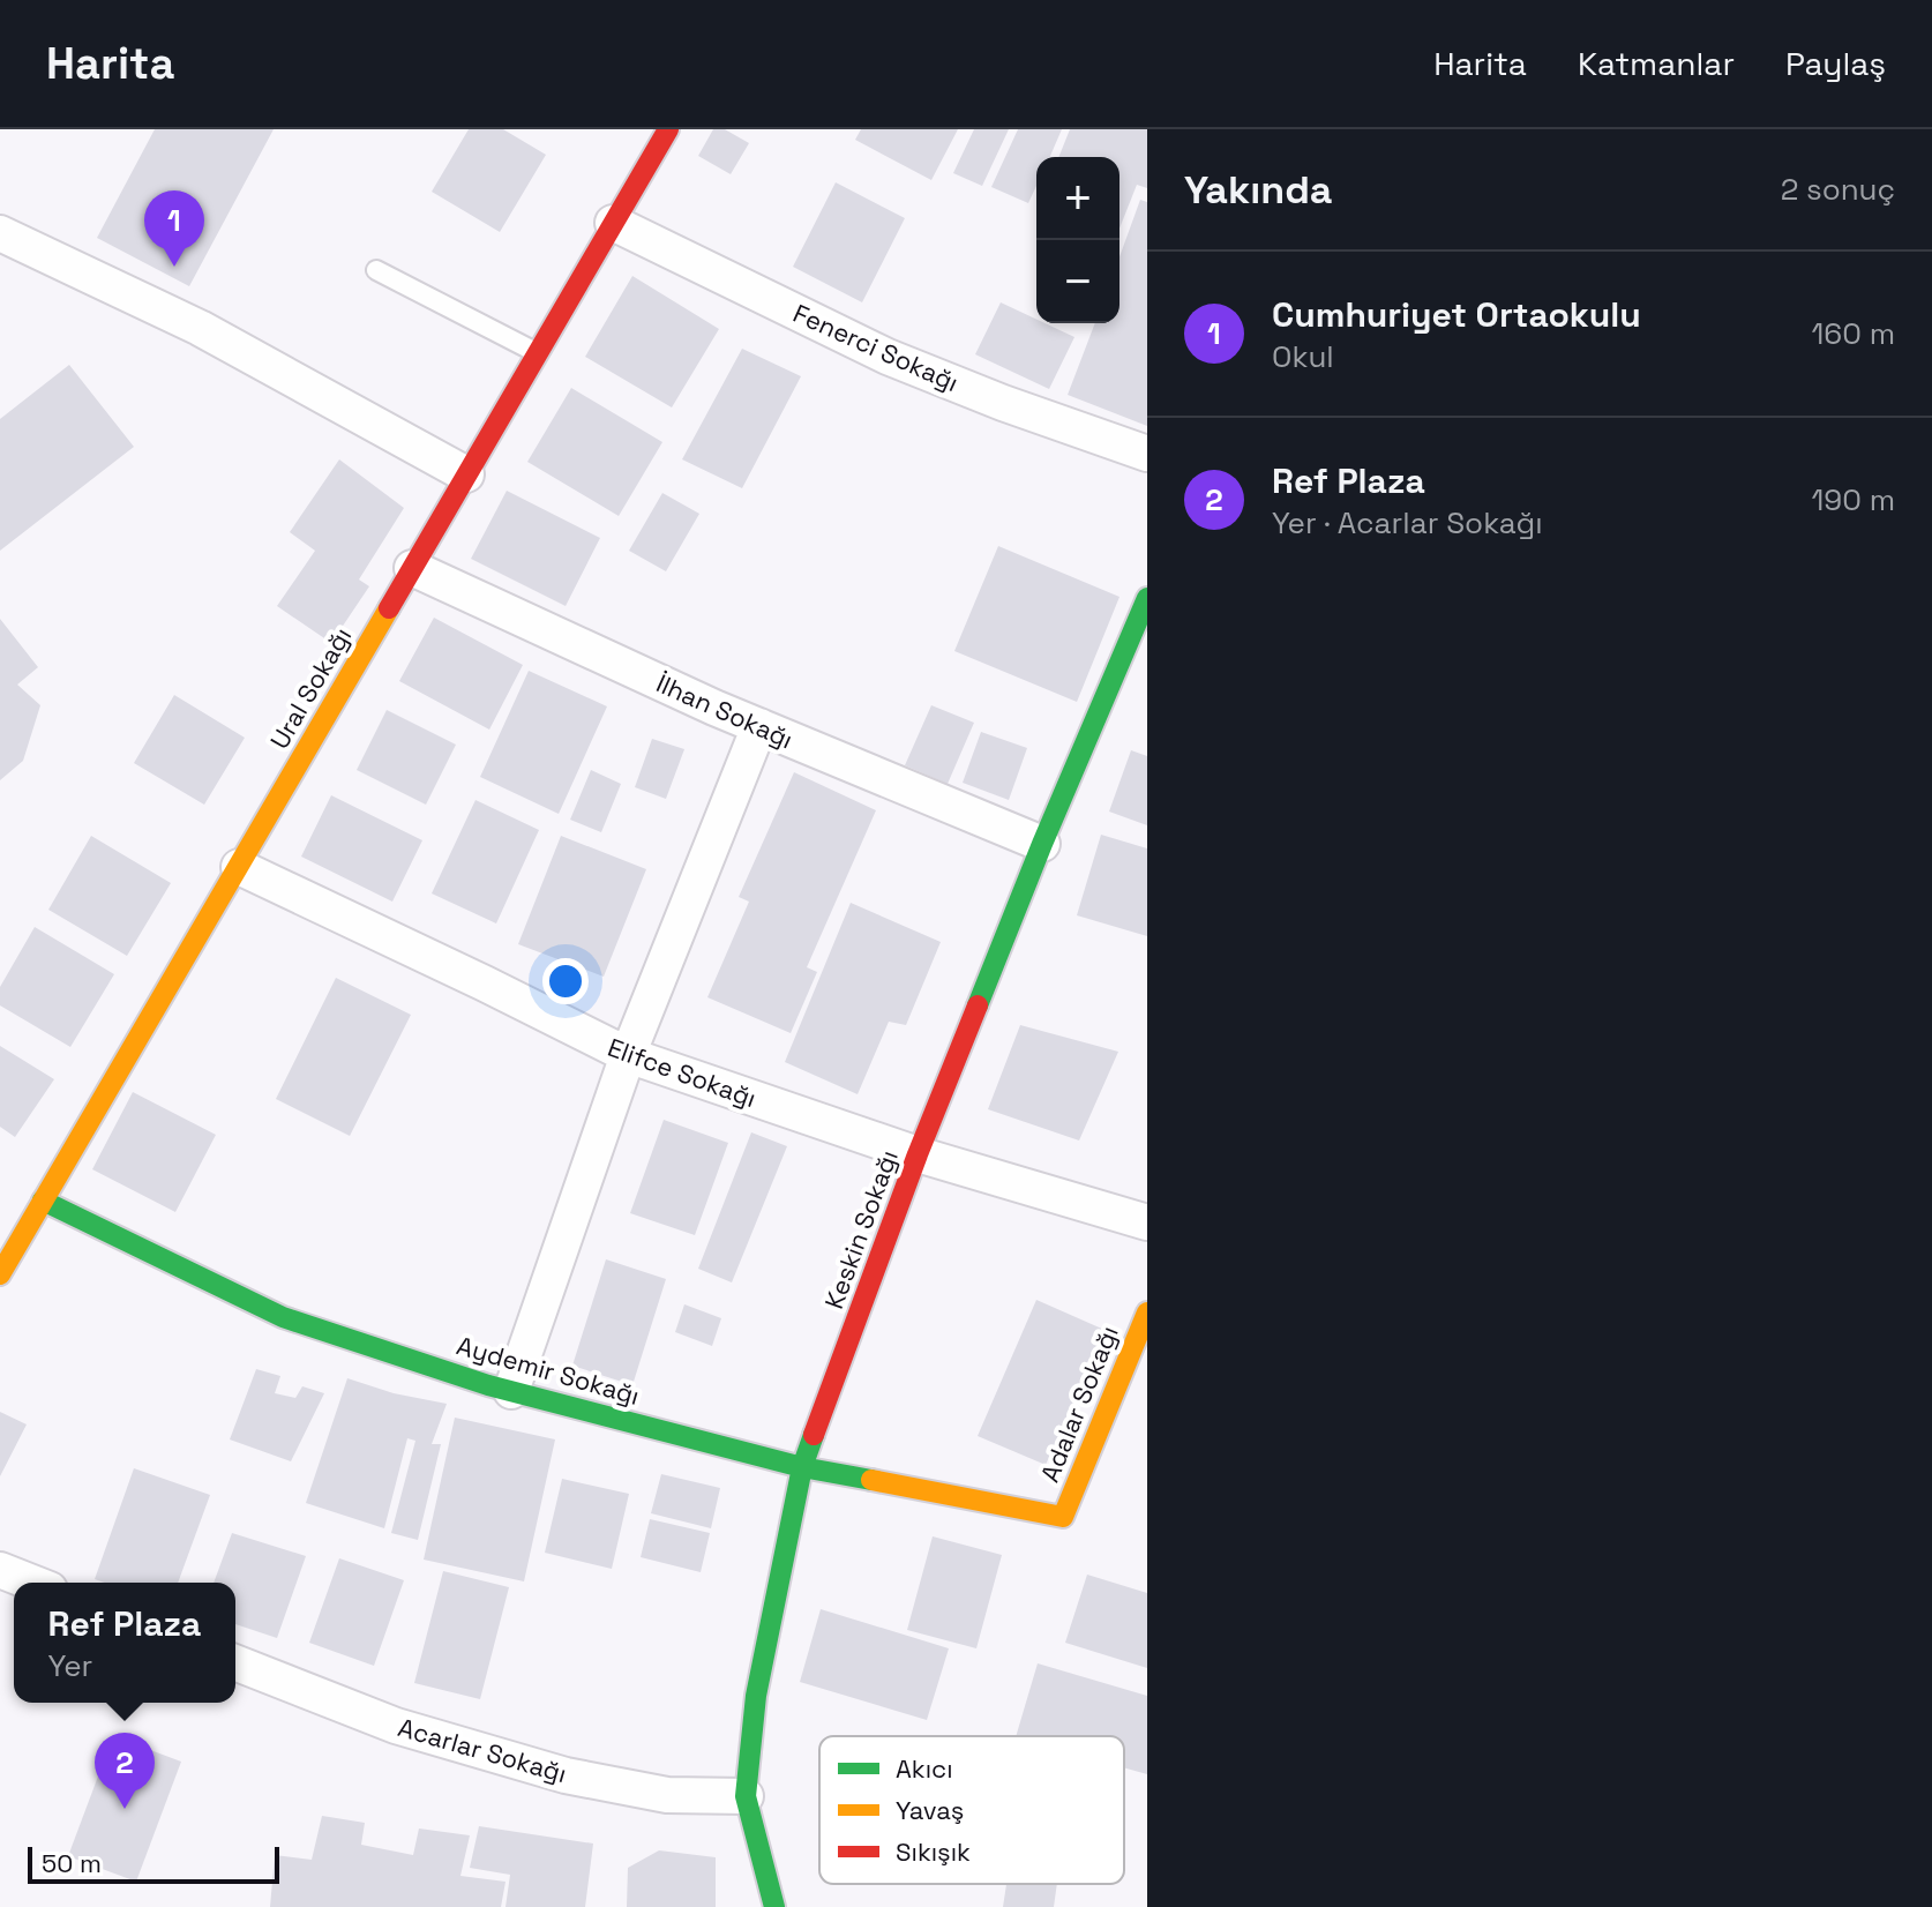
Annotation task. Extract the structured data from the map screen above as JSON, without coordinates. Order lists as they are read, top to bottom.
{
  "streets": {
    "street": [
      "Fenerci Sokağı",
      "Ural Sokağı",
      "İlhan Sokağı",
      "Elifce Sokağı",
      "Keskin Sokağı",
      "Aydemir Sokağı",
      "Adalar Sokağı",
      "Acarlar Sokağı"
    ]
  },
  "crossings": [
    ["Fenerci Sokağı", "Ural Sokağı"],
    ["Ural Sokağı", "İlhan Sokağı"],
    ["Ural Sokağı", "Elifce Sokağı"],
    ["Ural Sokağı", "Aydemir Sokağı"],
    ["İlhan Sokağı", "Keskin Sokağı"],
    ["Elifce Sokağı", "Keskin Sokağı"],
    ["Keskin Sokağı", "Aydemir Sokağı"],
    ["Keskin Sokağı", "Acarlar Sokağı"],
    ["Aydemir Sokağı", "Adalar Sokağı"]
  ],
  "legend": ["Akıcı", "Yavaş", "Sıkışık"],
  "scale_bar": "50 m",
  "page": {
    "header": "Harita",
    "nav": ["Harita", "Katmanlar", "Paylaş"],
    "heading": ["Yakında", "2 sonuç"],
    "map_buttons": ["+", "−"],
    "pins": ["1", "2"],
    "list": [
      {
        "mark": "1",
        "name": "Cumhuriyet Ortaokulu",
        "note": "Okul",
        "value": "160 m"
      },
      {
        "mark": "2",
        "name": "Ref Plaza",
        "note": "Yer · Acarlar Sokağı",
        "value": "190 m"
      }
    ],
    "popup": ["Ref Plaza", "Yer"],
    "scale": "50 m"
  }
}
